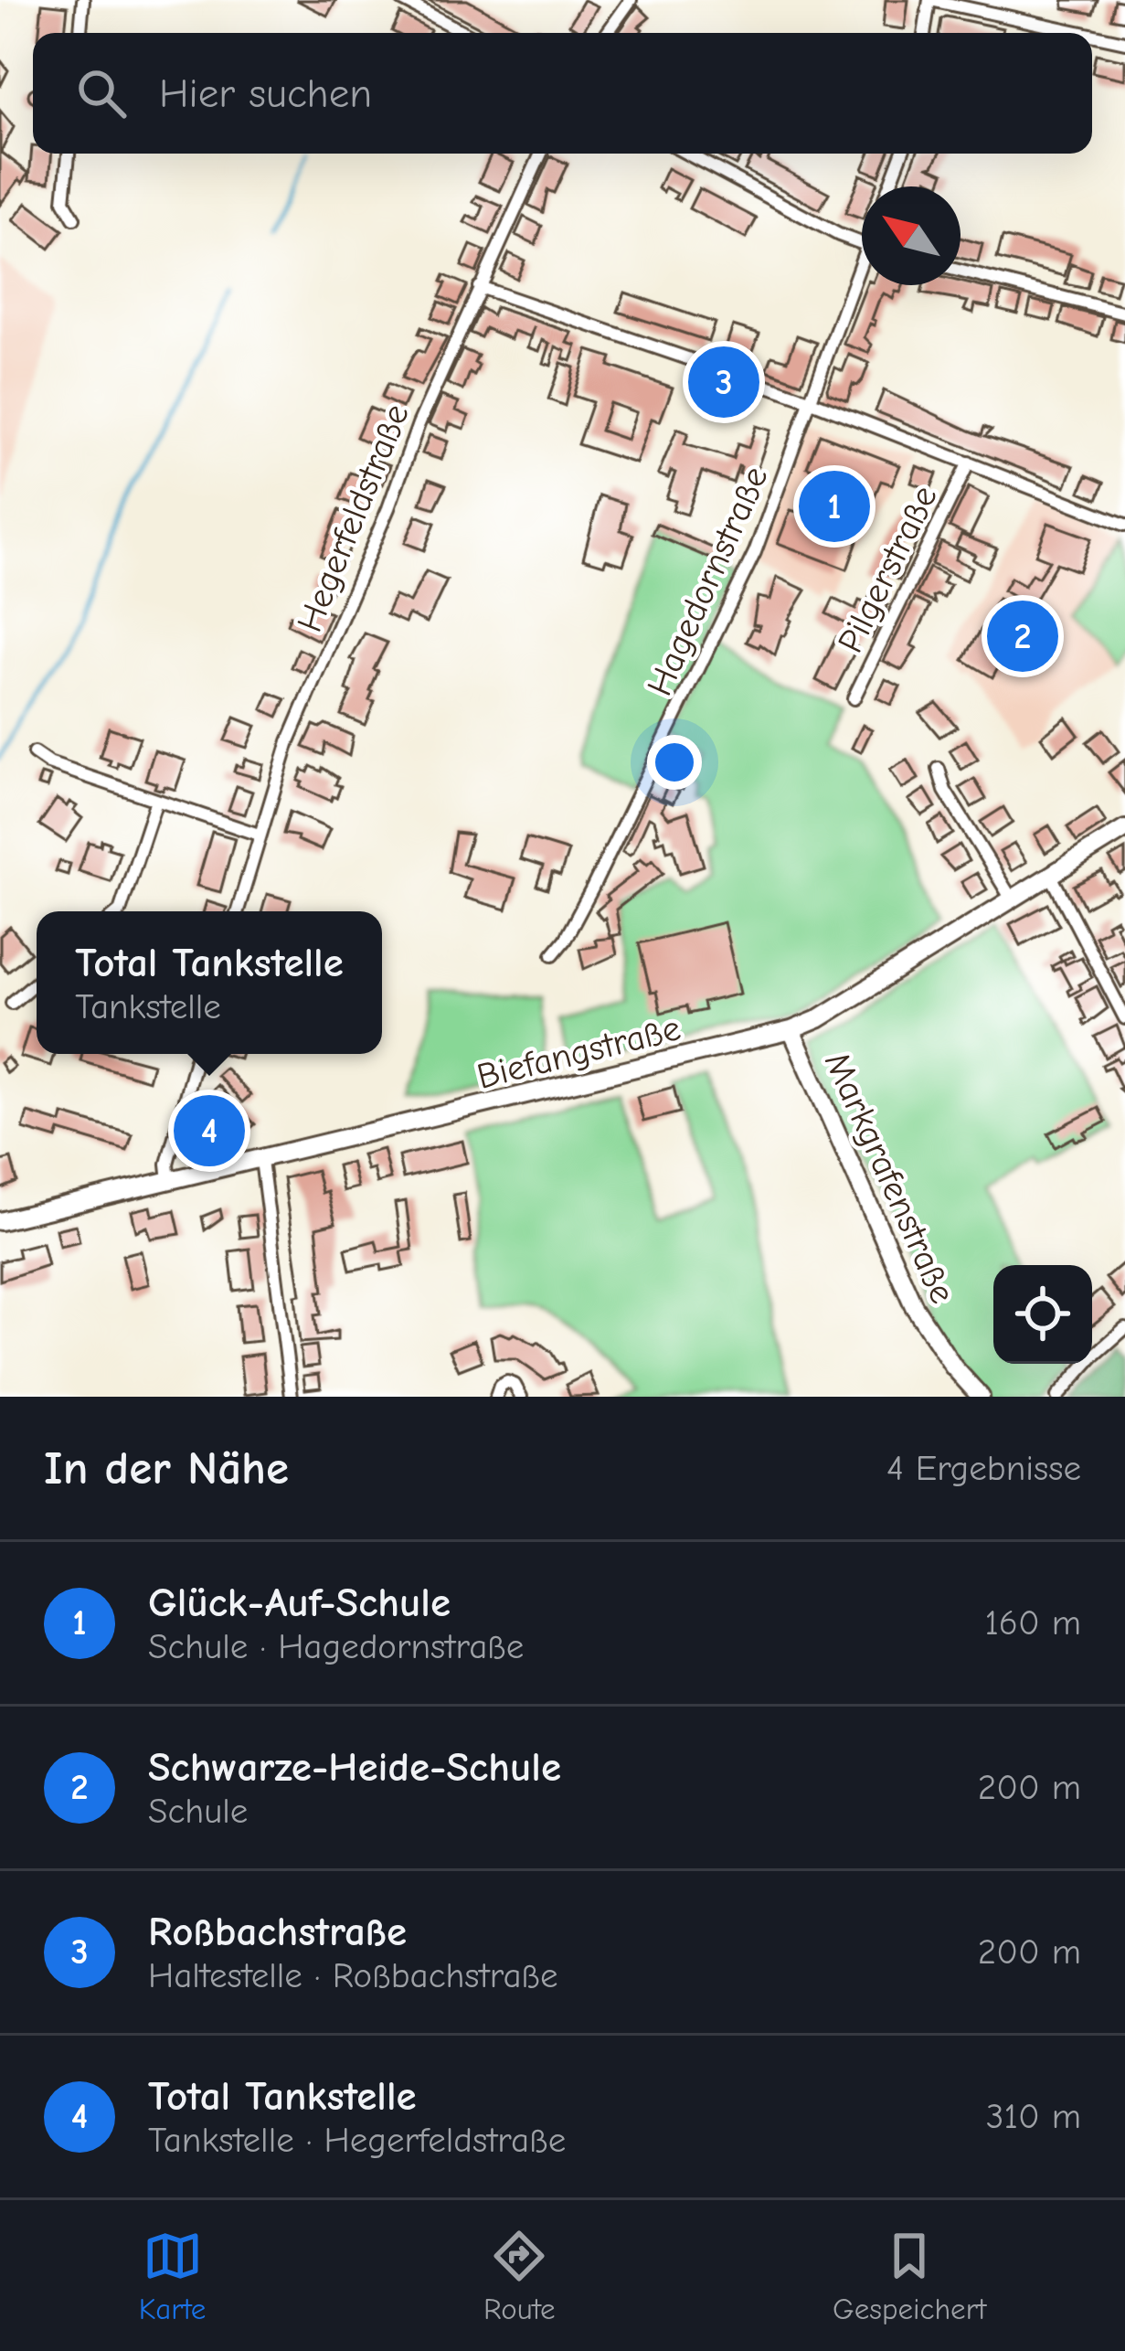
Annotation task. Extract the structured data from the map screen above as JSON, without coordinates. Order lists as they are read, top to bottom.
{
  "streets": {
    "main road": ["Biefangstraße", "Markgrafenstraße"],
    "street": ["Hegerfeldstraße", "Pilgerstraße", "Hagedornstraße"]
  },
  "crossings": [
    ["Biefangstraße", "Markgrafenstraße"]
  ],
  "north": "top left",
  "page": {
    "search": "Hier suchen",
    "pins": [
      "3",
      "1",
      "2",
      "4"
    ],
    "popup": ["Total Tankstelle", "Tankstelle"],
    "heading": ["In der Nähe", "4 Ergebnisse"],
    "list": [
      {
        "mark": "1",
        "name": "Glück-Auf-Schule",
        "note": "Schule · Hagedornstraße",
        "value": "160 m"
      },
      {
        "mark": "2",
        "name": "Schwarze-Heide-Schule",
        "note": "Schule",
        "value": "200 m"
      },
      {
        "mark": "3",
        "name": "Roßbachstraße",
        "note": "Haltestelle · Roßbachstraße",
        "value": "200 m"
      },
      {
        "mark": "4",
        "name": "Total Tankstelle",
        "note": "Tankstelle · Hegerfeldstraße",
        "value": "310 m"
      }
    ],
    "nav": ["Karte", "Route", "Gespeichert"]
  }
}
